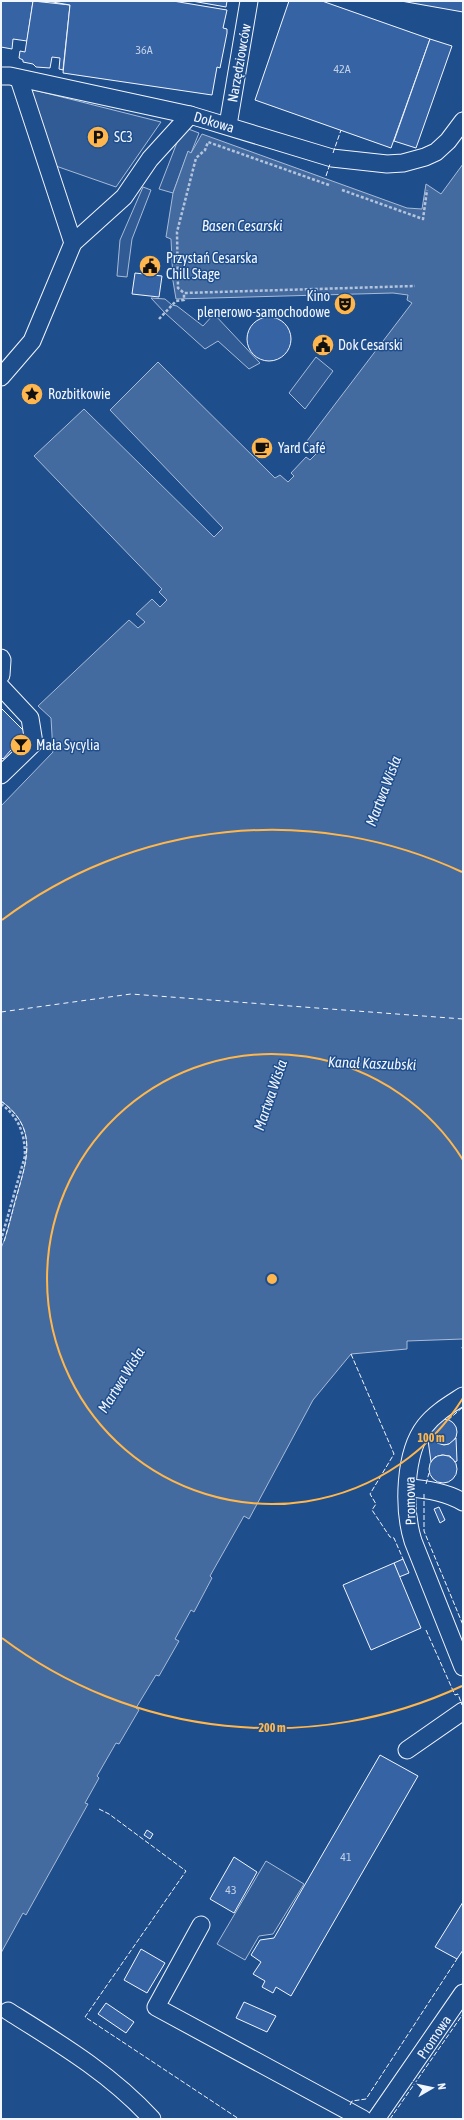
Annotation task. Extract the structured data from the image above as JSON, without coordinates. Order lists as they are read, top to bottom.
{
  "streets": {
    "street": ["Narzędziowców", "Dokowa", "Promowa"]
  },
  "crossings": [
    ["Narzędziowców", "Dokowa"]
  ],
  "water": ["Basen Cesarski", "Martwa Wisła", "Kanał Kaszubski"],
  "places": {
    "parking": ["SC3"],
    "public building": ["Przystań Cesarska Chill Stage", "Dok Cesarski"],
    "theatre": ["Kino plenerowo-samochodowe"],
    "place": ["Rozbitkowie"],
    "cafe": ["Yard Café"],
    "bar": ["Mała Sycylia"]
  },
  "house_numbers": [
    "36A",
    "42A",
    "41",
    "43"
  ],
  "north": "right",
  "rings": ["100 m", "200 m"]
}
